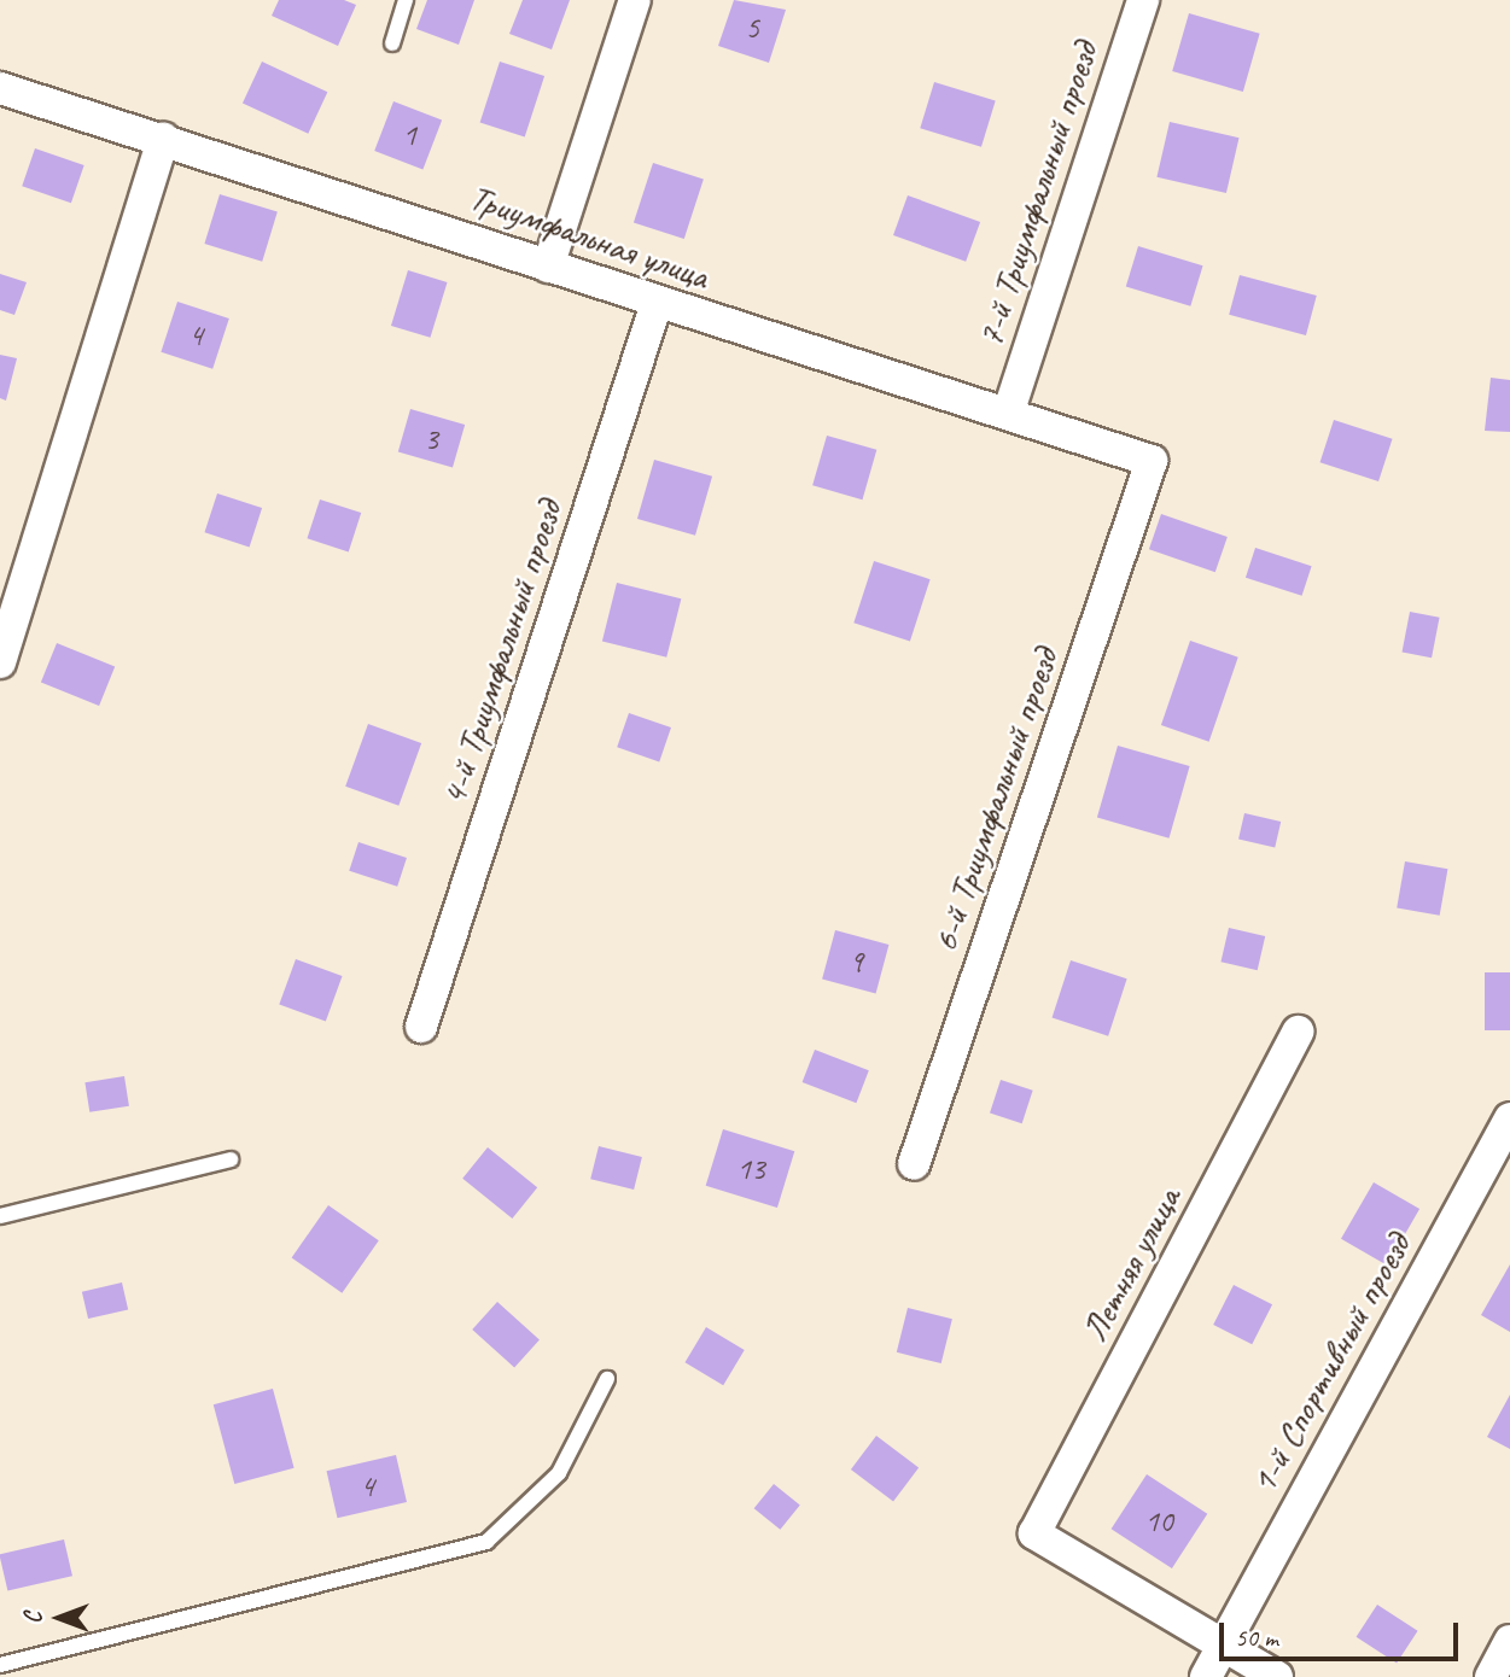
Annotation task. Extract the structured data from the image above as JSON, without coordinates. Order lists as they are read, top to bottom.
{
  "streets": {
    "street": [
      "7-й Триумфальный проезд",
      "Триумфальная улица",
      "4-й Триумфальный проезд",
      "6-й Триумфальный проезд",
      "Летняя улица",
      "1-й Спортивный проезд"
    ]
  },
  "crossings": [
    ["7-й Триумфальный проезд", "Триумфальная улица"],
    ["Триумфальная улица", "4-й Триумфальный проезд"],
    ["Триумфальная улица", "6-й Триумфальный проезд"],
    ["Летняя улица", "1-й Спортивный проезд"]
  ],
  "house_numbers": [
    "5",
    "1",
    "4",
    "3",
    "9",
    "13",
    "4",
    "10"
  ],
  "scale_bar": "50 m",
  "north": "left"
}
